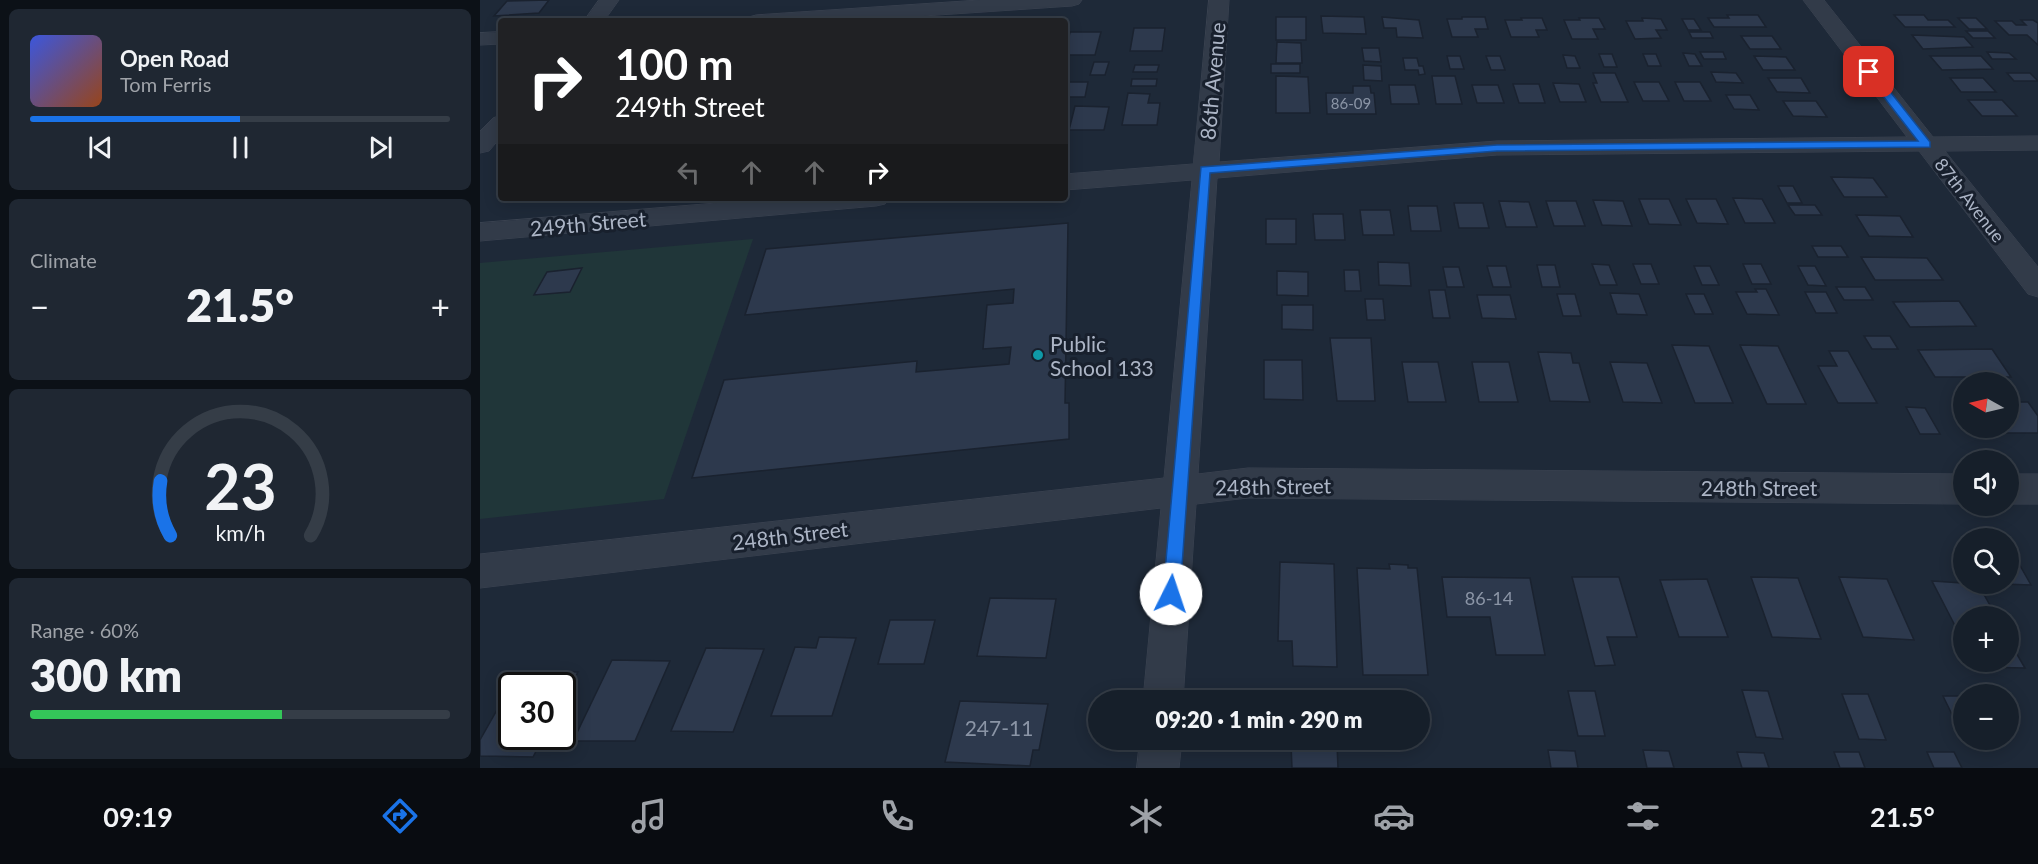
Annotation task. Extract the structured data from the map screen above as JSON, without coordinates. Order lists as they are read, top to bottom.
{
  "streets": {
    "street": [
      "86th Avenue",
      "87th Avenue",
      "249th Street",
      "248th Street"
    ]
  },
  "crossings": [
    ["86th Avenue", "248th Street"]
  ],
  "places": ["Public School 133"],
  "house_numbers": ["86-09", "86-14", "247-11"],
  "north": "left",
  "page": {
    "turn": ["100 m", "249th Street"],
    "song": ["Open Road", "Tom Ferris"],
    "tile": [
      "Climate",
      ["Range · 60%", "300 km"]
    ],
    "heat": ["−", "21.5°", "+"],
    "map_buttons": ["+", "−"],
    "limit": "30",
    "trip": "09:20 · 1 min · 290 m",
    "tabs": ["09:19", "21.5°"],
    "gauge": ["23", "km/h"]
  }
}
